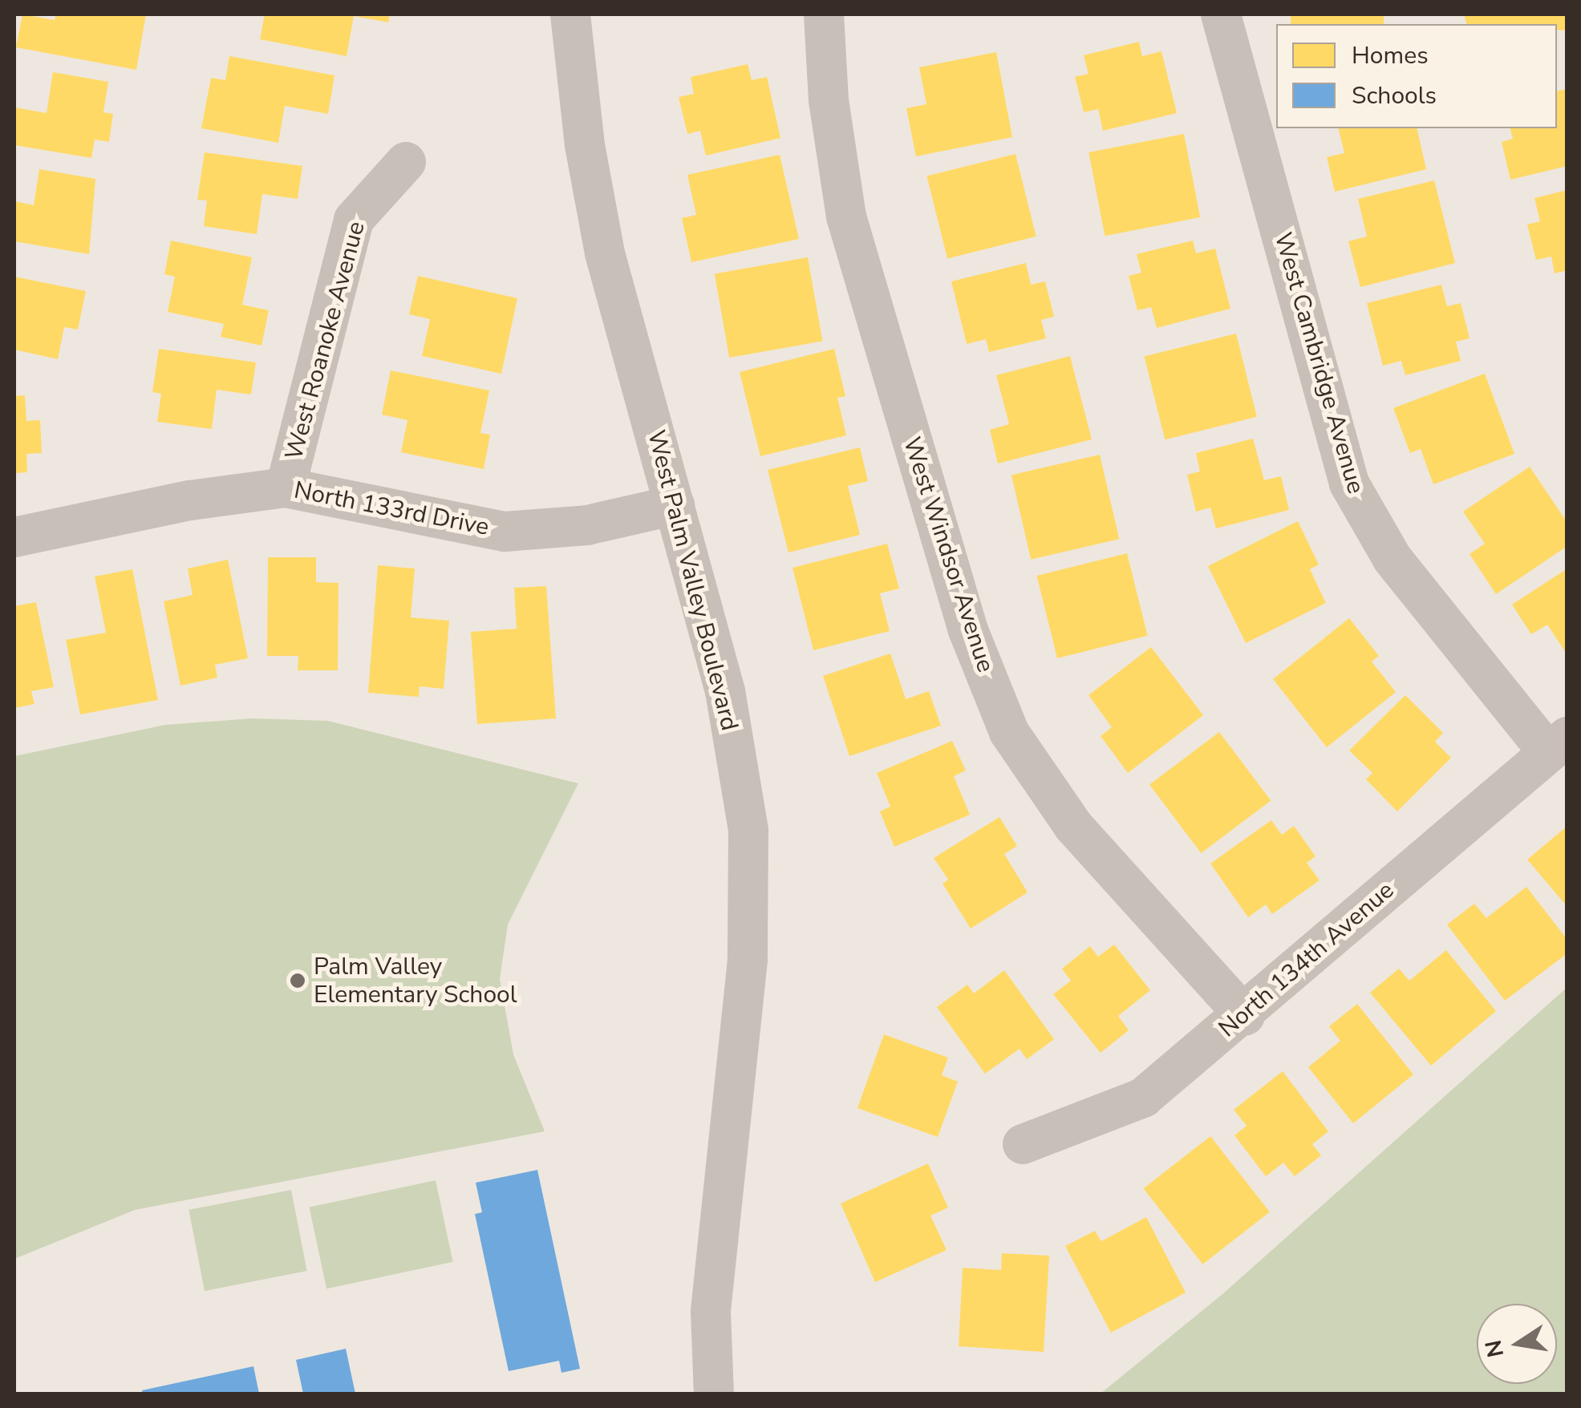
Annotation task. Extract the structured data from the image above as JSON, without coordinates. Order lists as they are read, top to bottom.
{
  "streets": {
    "street": [
      "West Roanoke Avenue",
      "West Cambridge Avenue",
      "North 133rd Drive",
      "West Windsor Avenue",
      "West Palm Valley Boulevard",
      "North 134th Avenue"
    ]
  },
  "crossings": [
    ["West Roanoke Avenue", "North 133rd Drive"],
    ["West Cambridge Avenue", "North 134th Avenue"],
    ["North 133rd Drive", "West Palm Valley Boulevard"],
    ["West Windsor Avenue", "North 134th Avenue"]
  ],
  "places": ["Palm Valley Elementary School"],
  "legend": ["Homes", "Schools"],
  "north": "left"
}
